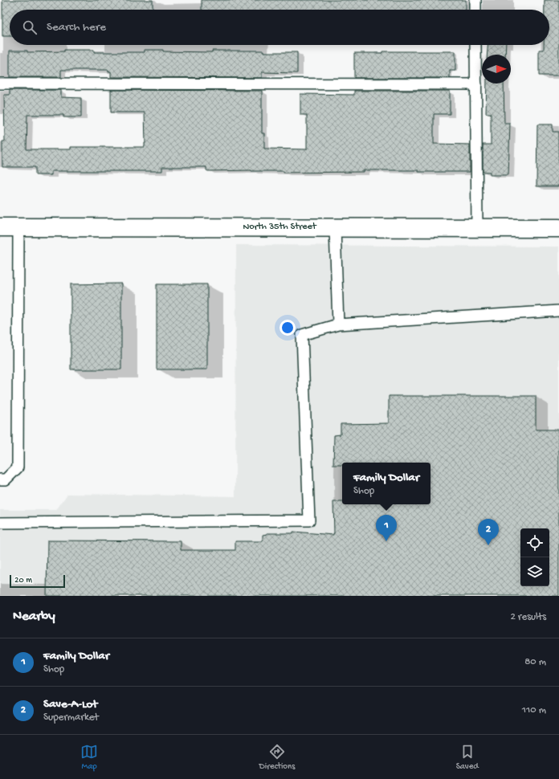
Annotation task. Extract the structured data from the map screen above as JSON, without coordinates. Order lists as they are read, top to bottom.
{
  "streets": {
    "street": ["North 35th Street"]
  },
  "scale_bar": "20 m",
  "north": "right",
  "page": {
    "search": "Search here",
    "popup": ["Family Dollar", "Shop"],
    "pins": ["1", "2"],
    "scale": "20 m",
    "heading": ["Nearby", "2 results"],
    "list": [
      {
        "mark": "1",
        "name": "Family Dollar",
        "note": "Shop",
        "value": "80 m"
      },
      {
        "mark": "2",
        "name": "Save-A-Lot",
        "note": "Supermarket",
        "value": "110 m"
      }
    ],
    "nav": ["Map", "Directions", "Saved"]
  }
}
